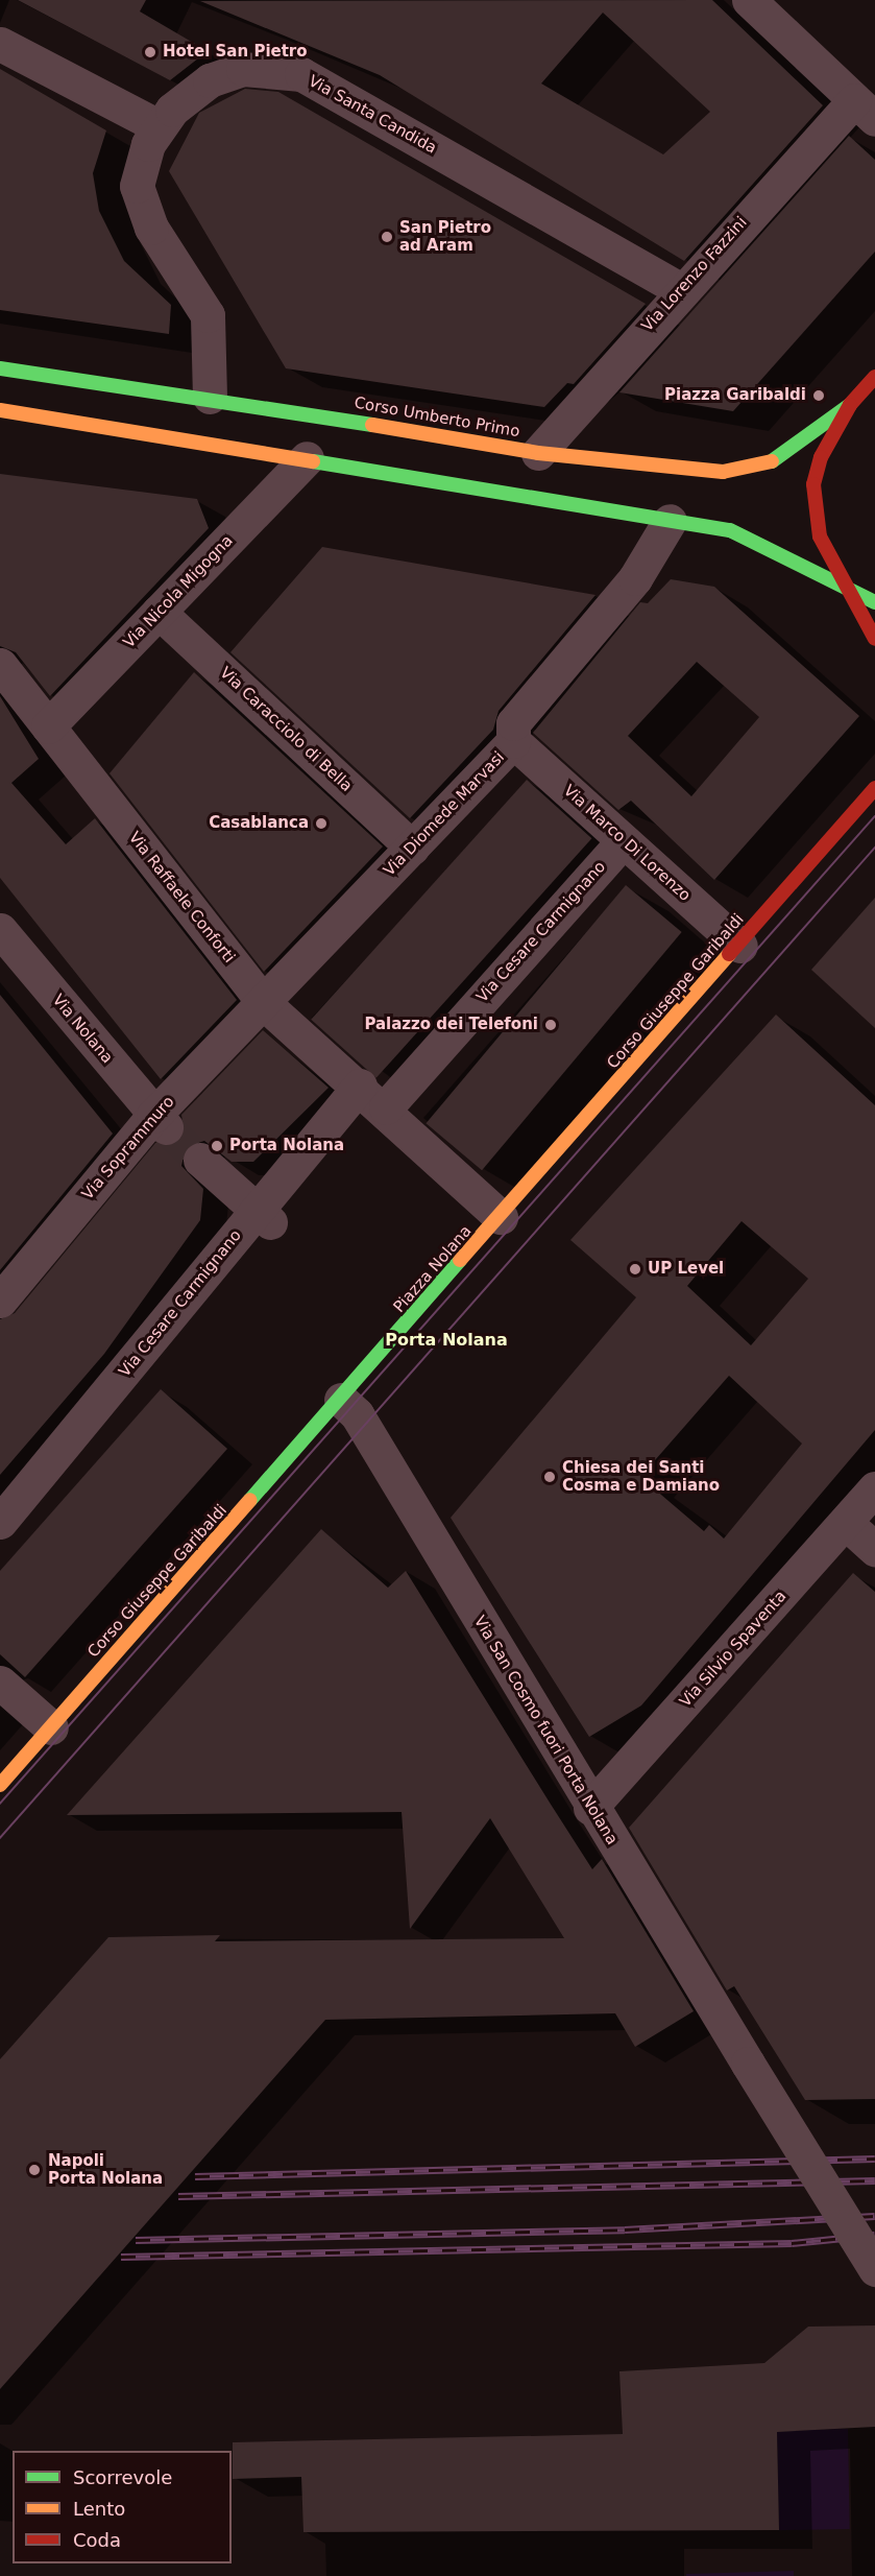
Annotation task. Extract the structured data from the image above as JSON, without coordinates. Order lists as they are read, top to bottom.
{
  "streets": {
    "main road": ["Corso Umberto Primo", "Corso Giuseppe Garibaldi", "Piazza Nolana"],
    "street": [
      "Via Santa Candida",
      "Via Lorenzo Fazzini",
      "Via Nicola Migogna",
      "Via Caracciolo di Bella",
      "Via Diomede Marvasi",
      "Via Marco Di Lorenzo",
      "Via Raffaele Conforti",
      "Via Cesare Carmignano",
      "Via Nolana",
      "Via Soprammuro",
      "Via Silvio Spaventa",
      "Via San Cosmo fuori Porta Nolana"
    ]
  },
  "crossings": [
    ["Via Santa Candida", "Via Lorenzo Fazzini"],
    ["Via Santa Candida", "Corso Umberto Primo"],
    ["Via Lorenzo Fazzini", "Corso Umberto Primo"],
    ["Via Nicola Migogna", "Via Caracciolo di Bella"],
    ["Via Nicola Migogna", "Via Raffaele Conforti"],
    ["Via Caracciolo di Bella", "Via Diomede Marvasi"],
    ["Via Diomede Marvasi", "Via Marco Di Lorenzo"],
    ["Via Diomede Marvasi", "Via Raffaele Conforti"],
    ["Via Diomede Marvasi", "Via Soprammuro"],
    ["Via Marco Di Lorenzo", "Via Cesare Carmignano"],
    ["Via Marco Di Lorenzo", "Corso Giuseppe Garibaldi"],
    ["Via Raffaele Conforti", "Via Cesare Carmignano"],
    ["Via Raffaele Conforti", "Corso Giuseppe Garibaldi"],
    ["Via Raffaele Conforti", "Via Soprammuro"],
    ["Via Raffaele Conforti", "Piazza Nolana"],
    ["Corso Giuseppe Garibaldi", "Piazza Nolana"],
    ["Corso Giuseppe Garibaldi", "Via San Cosmo fuori Porta Nolana"],
    ["Via Nolana", "Via Soprammuro"],
    ["Piazza Nolana", "Via San Cosmo fuori Porta Nolana"],
    ["Via Silvio Spaventa", "Via San Cosmo fuori Porta Nolana"]
  ],
  "districts": ["Porta Nolana"],
  "places": [
    "Hotel San Pietro",
    "San Pietro ad Aram",
    "Piazza Garibaldi",
    "Casablanca",
    "Palazzo dei Telefoni",
    "Porta Nolana",
    "UP Level",
    "Chiesa dei Santi Cosma e Damiano",
    "Napoli Porta Nolana"
  ],
  "legend": ["Scorrevole", "Lento", "Coda"]
}
